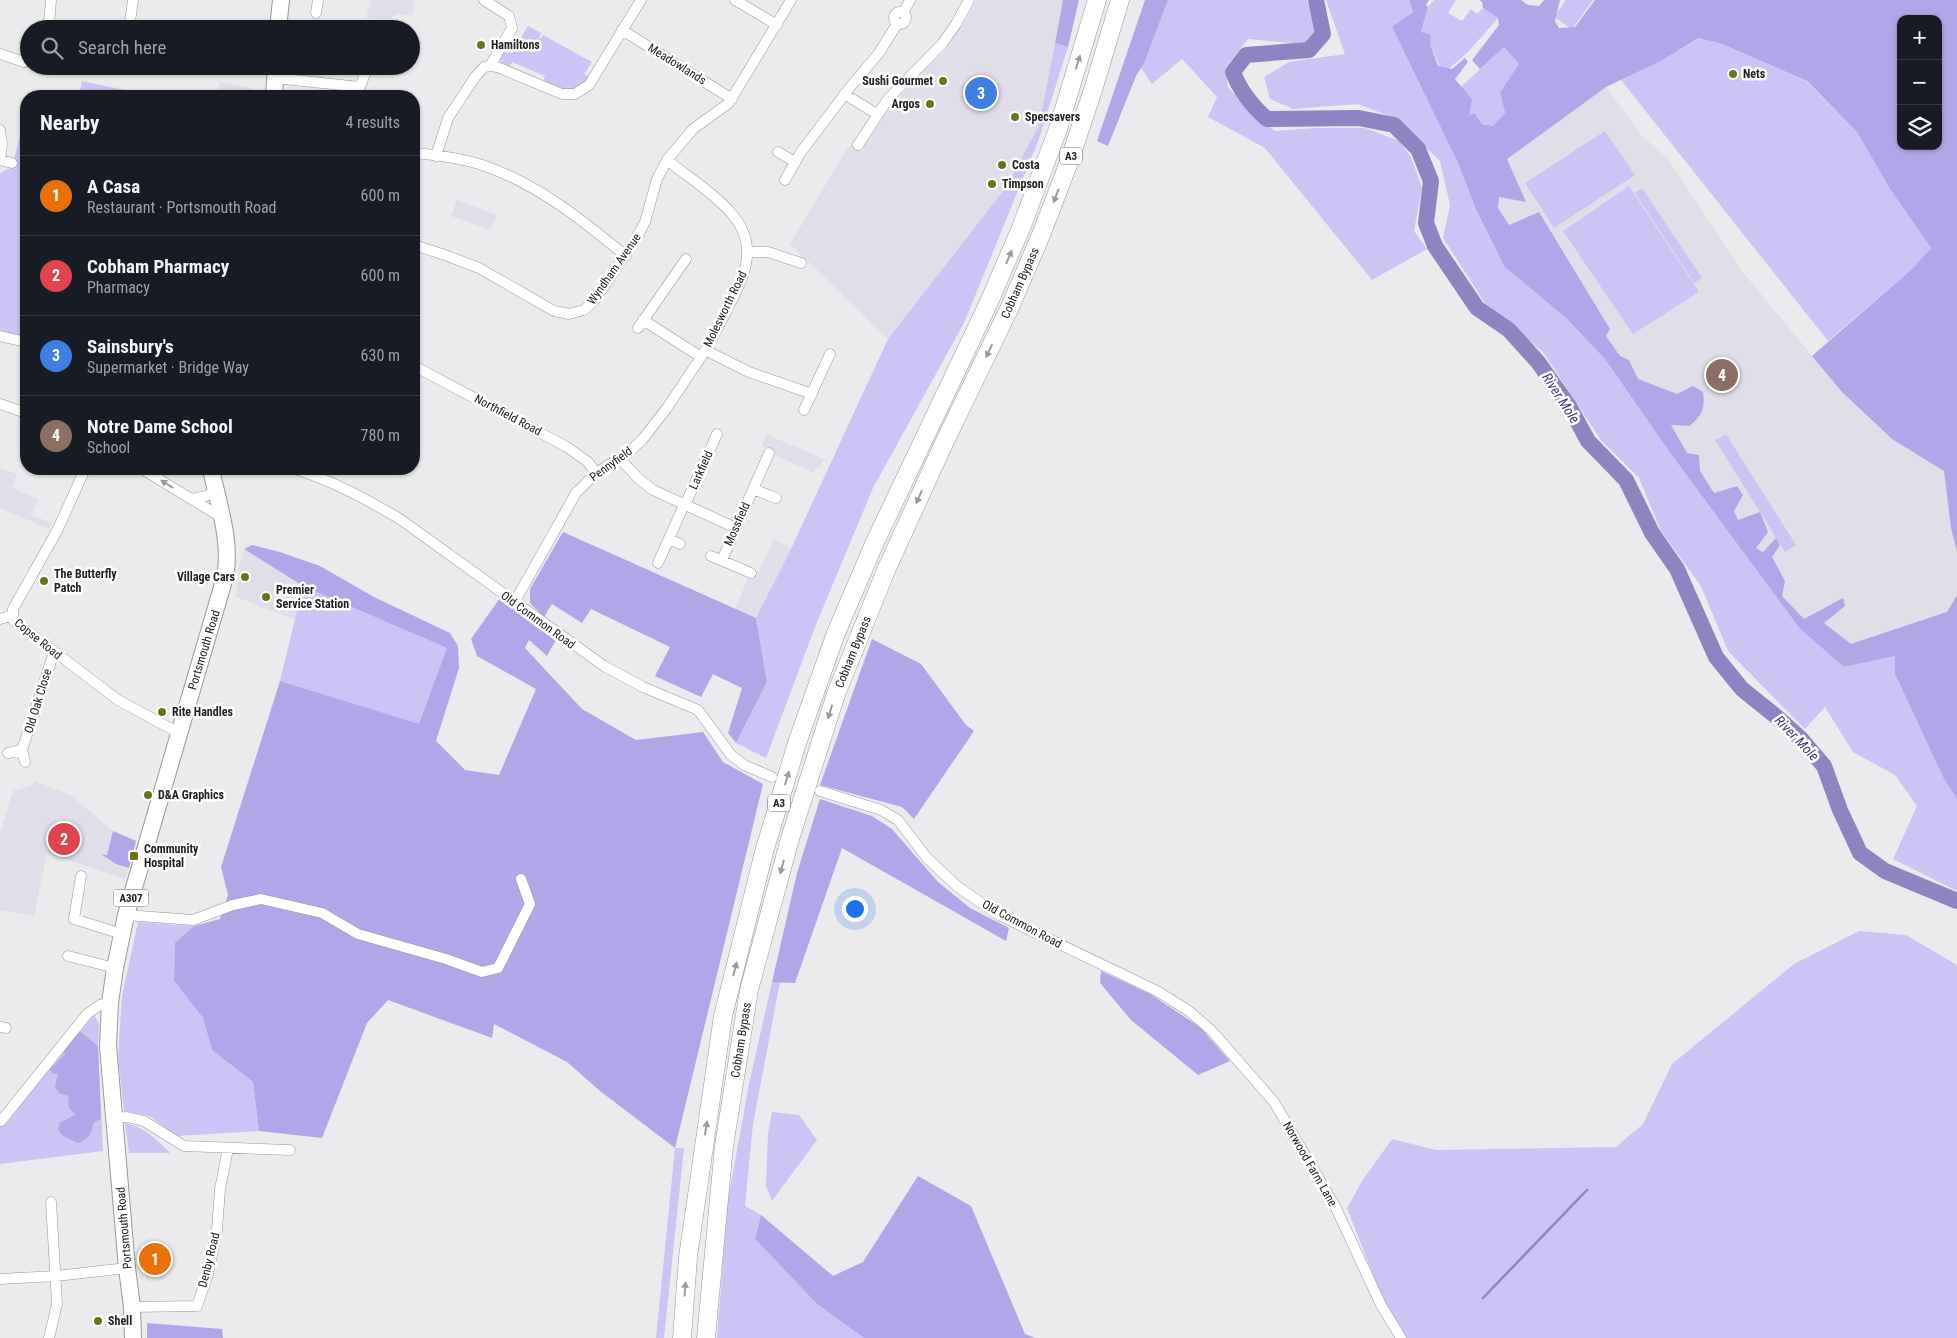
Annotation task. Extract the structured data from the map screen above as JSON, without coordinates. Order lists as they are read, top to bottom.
{
  "streets": {
    "highway": ["A3", "Cobham Bypass"],
    "main road": ["Portsmouth Road", "A307"],
    "street": [
      "Meadowlands",
      "Wyndham Avenue",
      "Molesworth Road",
      "Northfield Road",
      "Pennyfield",
      "Larkfield",
      "Mossfield",
      "Old Common Road",
      "Copse Road",
      "Old Oak Close",
      "Norwood Farm Lane",
      "Denby Road"
    ]
  },
  "crossings": [
    ["Meadowlands", "Wyndham Avenue"],
    ["Wyndham Avenue", "Molesworth Road"],
    ["Molesworth Road", "Pennyfield"],
    ["Northfield Road", "Pennyfield"],
    ["Pennyfield", "Larkfield"],
    ["Pennyfield", "Old Common Road"],
    ["Larkfield", "Mossfield"],
    ["Old Common Road", "Norwood Farm Lane"],
    ["Copse Road", "Portsmouth Road"],
    ["Copse Road", "Old Oak Close"],
    ["Portsmouth Road", "Denby Road"]
  ],
  "water": ["River Mole"],
  "places": {
    "other": [
      "Hamiltons",
      "Nets",
      "Sushi Gourmet",
      "Argos",
      "Specsavers",
      "Costa",
      "Timpson",
      "Village Cars",
      "The Butterfly Patch",
      "Premier Service Station",
      "Rite Handles",
      "D&A Graphics",
      "Shell"
    ],
    "transit": ["Community Hospital"]
  },
  "page": {
    "map_buttons": ["+", "−"],
    "search": "Search here",
    "pins": [
      "3",
      "4",
      "2",
      "1"
    ],
    "heading": ["Nearby", "4 results"],
    "list": [
      {
        "mark": "1",
        "name": "A Casa",
        "note": "Restaurant · Portsmouth Road",
        "value": "600 m"
      },
      {
        "mark": "2",
        "name": "Cobham Pharmacy",
        "note": "Pharmacy",
        "value": "600 m"
      },
      {
        "mark": "3",
        "name": "Sainsbury's",
        "note": "Supermarket · Bridge Way",
        "value": "630 m"
      },
      {
        "mark": "4",
        "name": "Notre Dame School",
        "note": "School",
        "value": "780 m"
      }
    ]
  }
}
